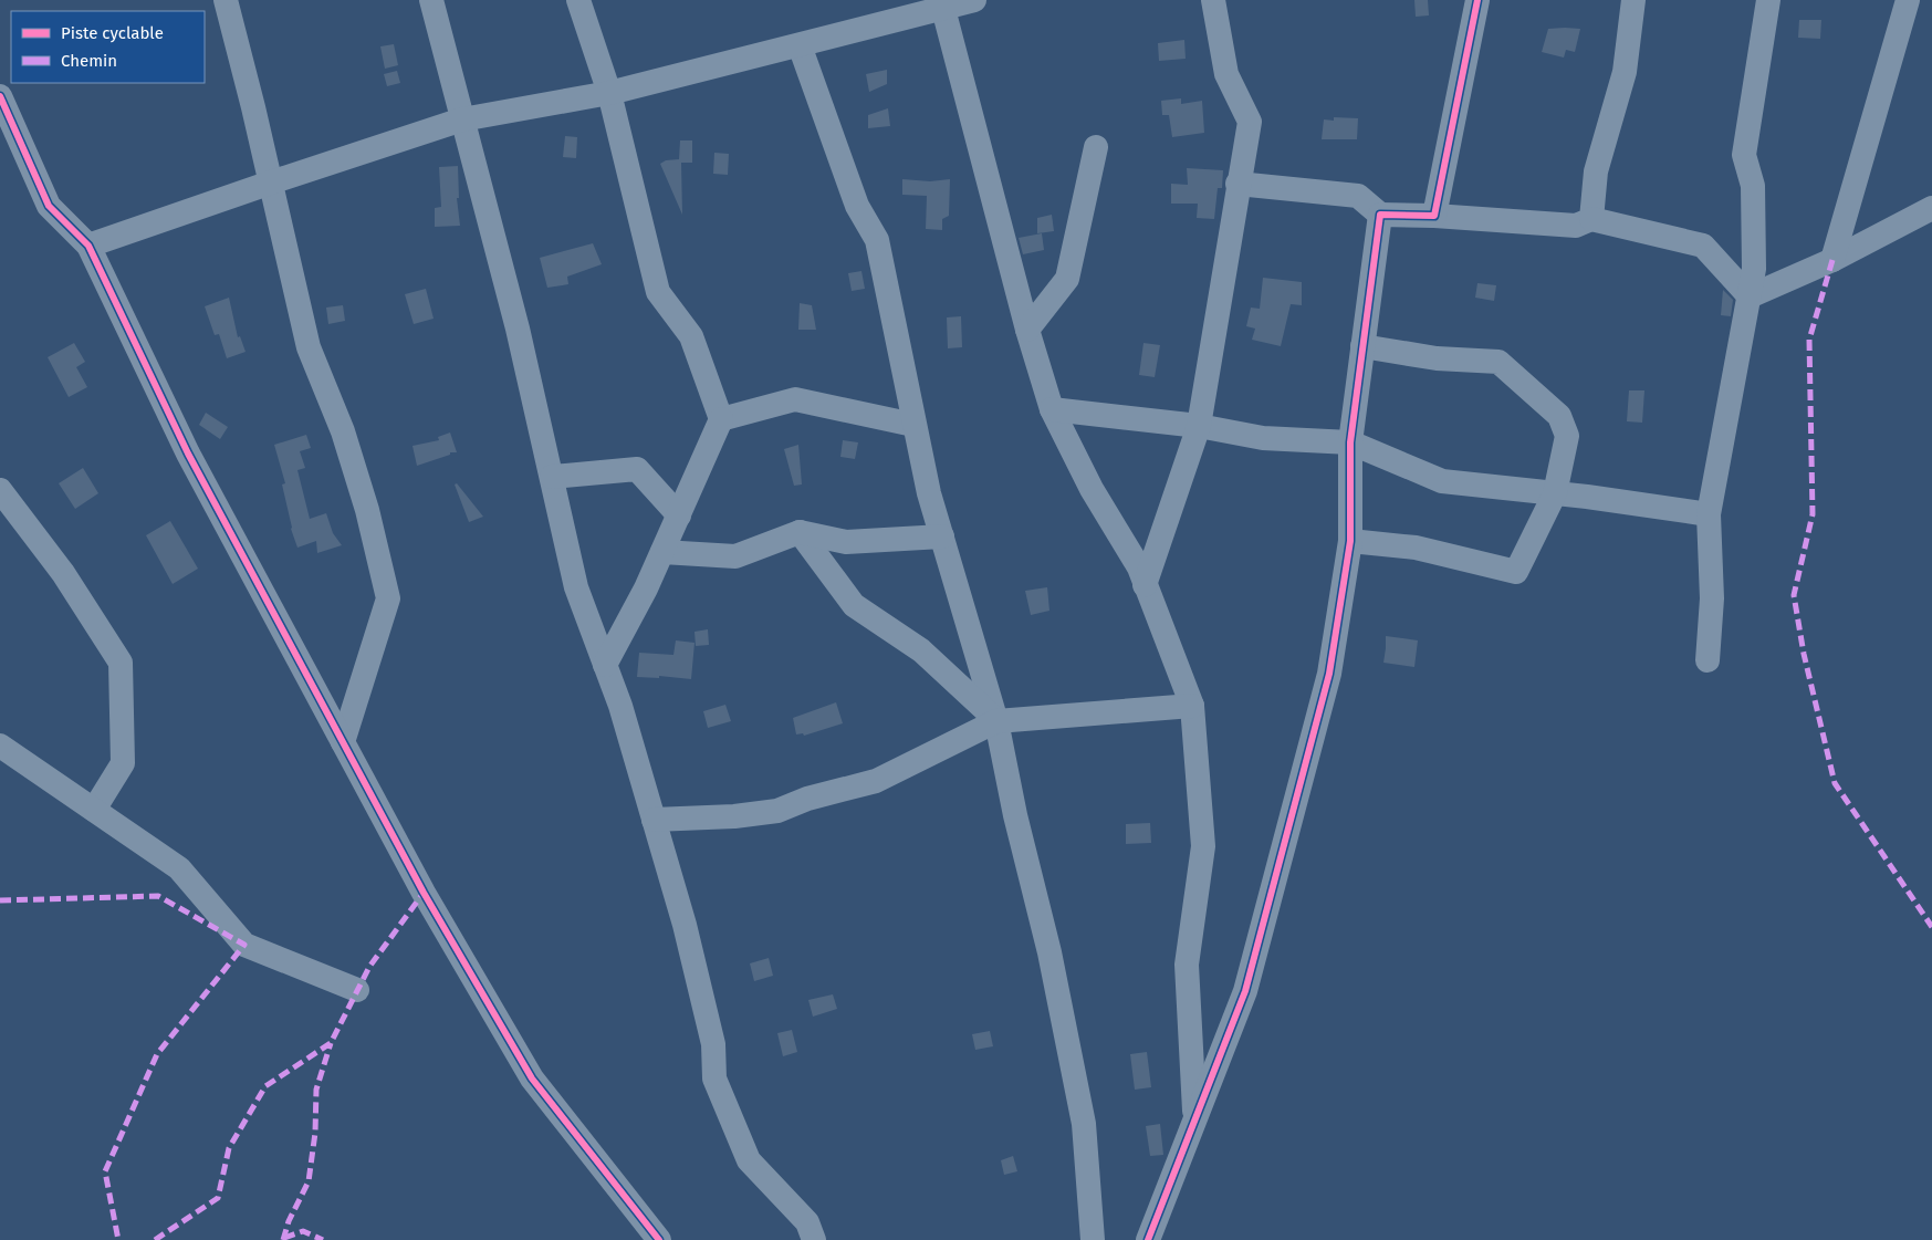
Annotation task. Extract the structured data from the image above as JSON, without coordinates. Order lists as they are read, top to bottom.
{
  "legend": ["Piste cyclable", "Chemin"]
}
